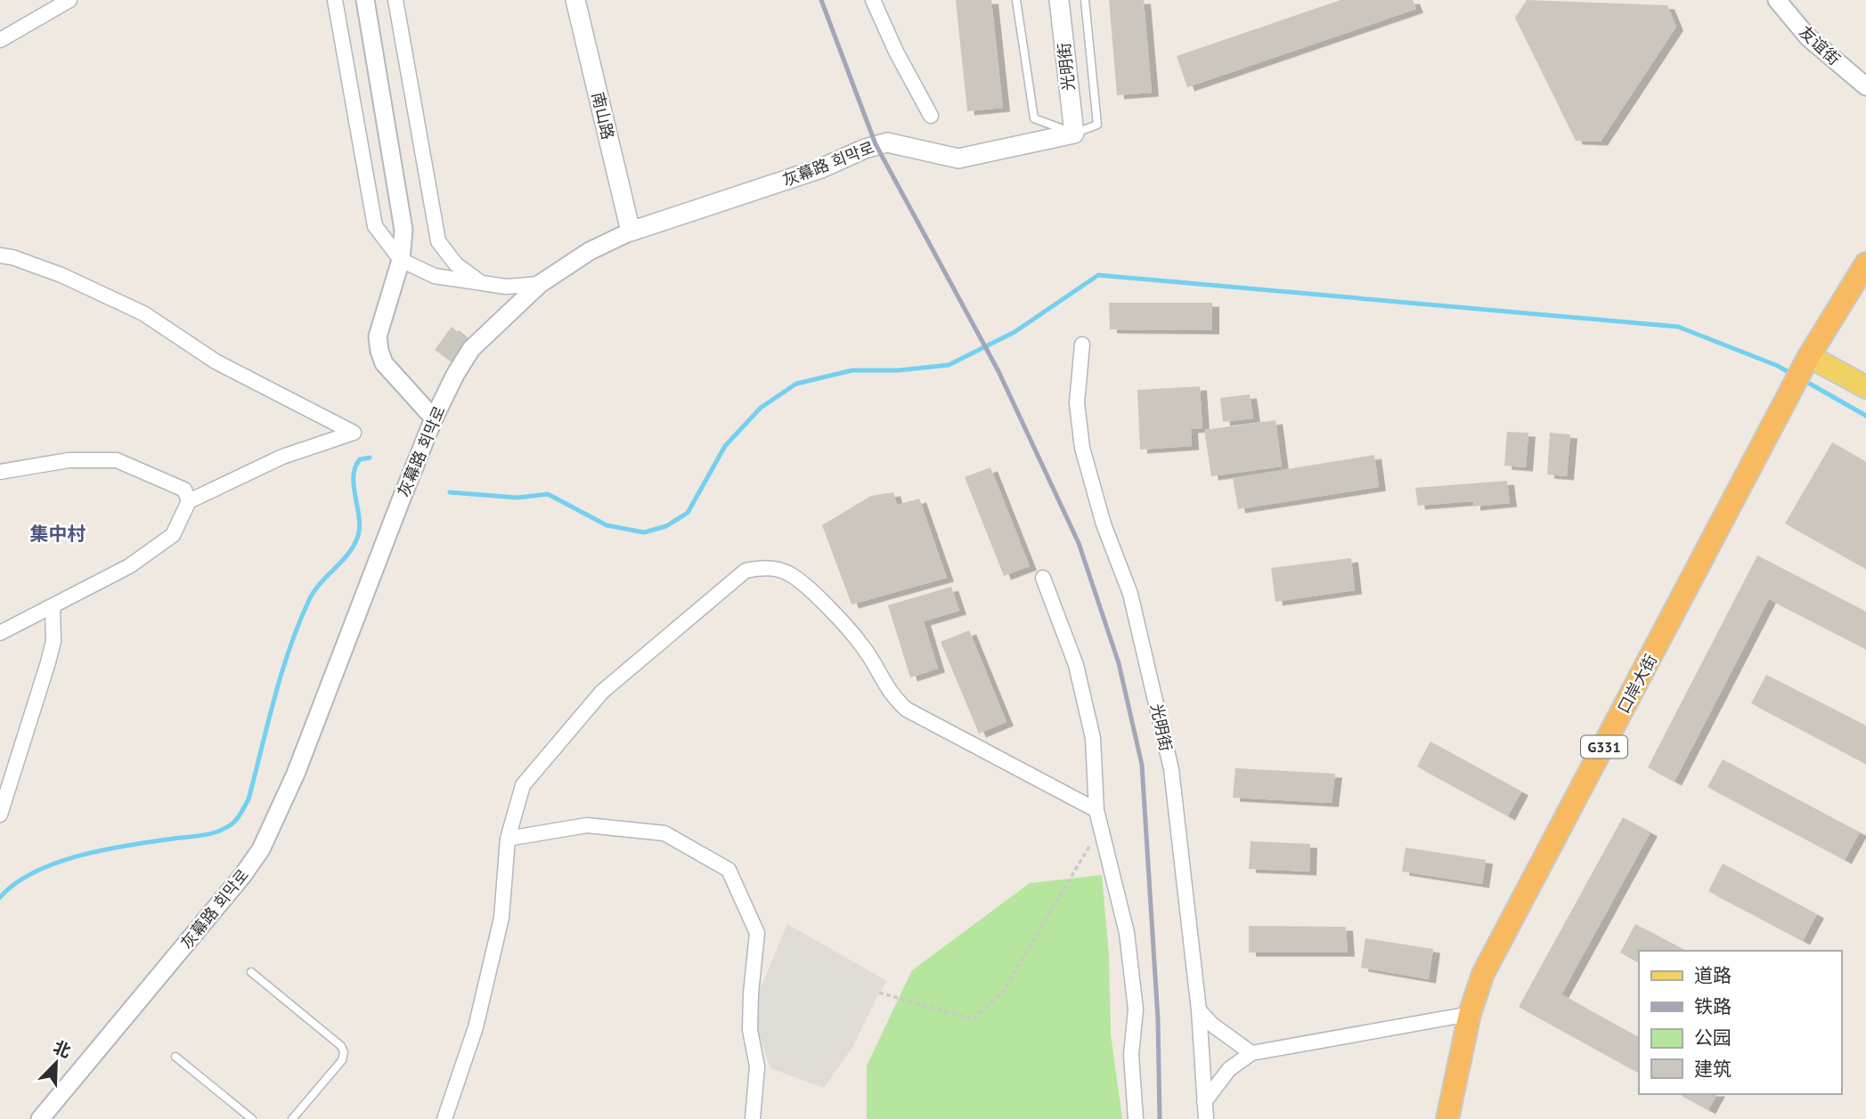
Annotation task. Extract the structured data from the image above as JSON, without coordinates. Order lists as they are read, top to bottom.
{
  "streets": {
    "highway": ["口岸大街", "G331"],
    "main road": ["光明街", "南山路", "灰幕路 회막로"],
    "street": ["友谊街"]
  },
  "crossings": [
    ["光明街", "灰幕路 회막로"],
    ["南山路", "灰幕路 회막로"]
  ],
  "districts": ["集中村"],
  "legend": [
    "道路",
    "铁路",
    "公园",
    "建筑"
  ],
  "north": "top right"
}
